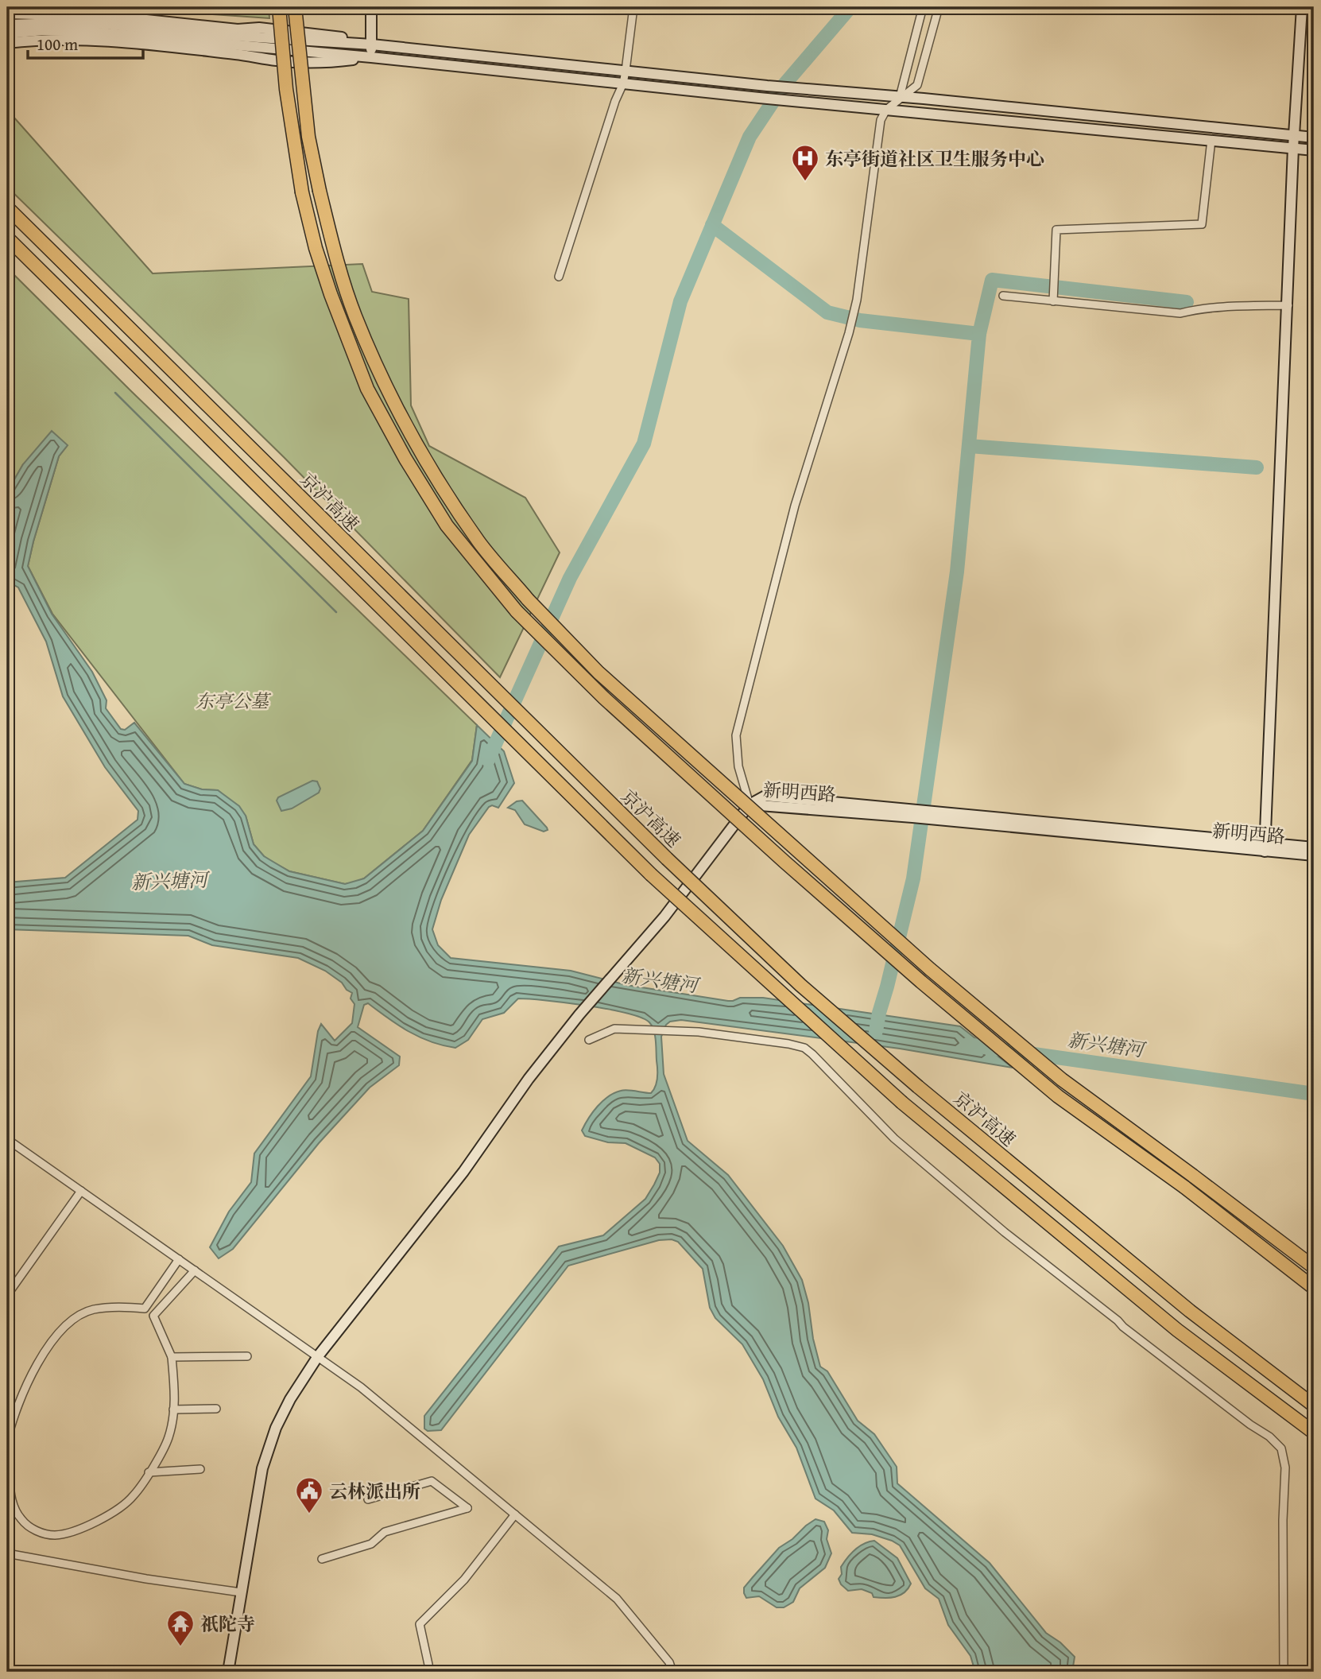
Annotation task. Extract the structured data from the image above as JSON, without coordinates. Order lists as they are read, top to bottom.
{
  "streets": {
    "highway": ["京沪高速"],
    "main road": ["新明西路"]
  },
  "water": ["新兴塘河"],
  "parks": ["东亭公墓"],
  "places": {
    "hospital": ["东亭街道社区卫生服务中心"],
    "public building": ["云林派出所"],
    "temple": ["祇陀寺"]
  },
  "scale_bar": "100 m"
}
